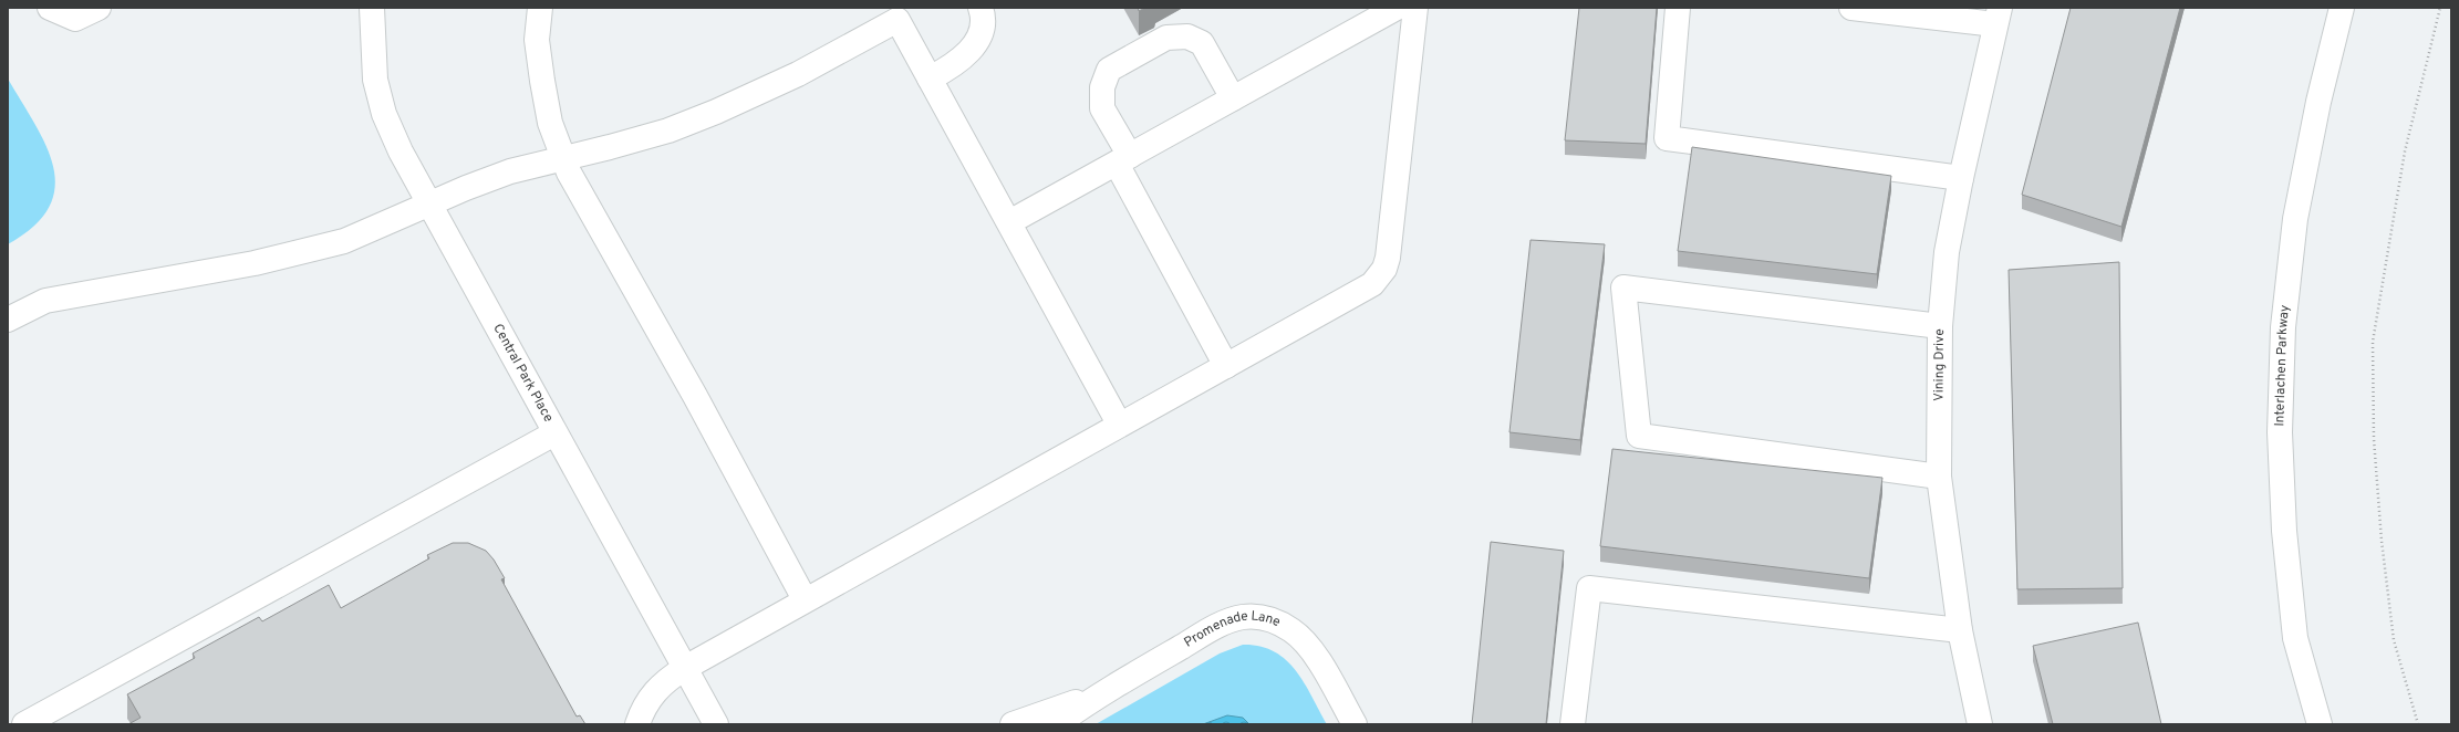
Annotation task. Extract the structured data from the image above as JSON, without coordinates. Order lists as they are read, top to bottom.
{
  "streets": {
    "street": [
      "Vining Drive",
      "Interlachen Parkway",
      "Central Park Place",
      "Promenade Lane"
    ]
  }
}
